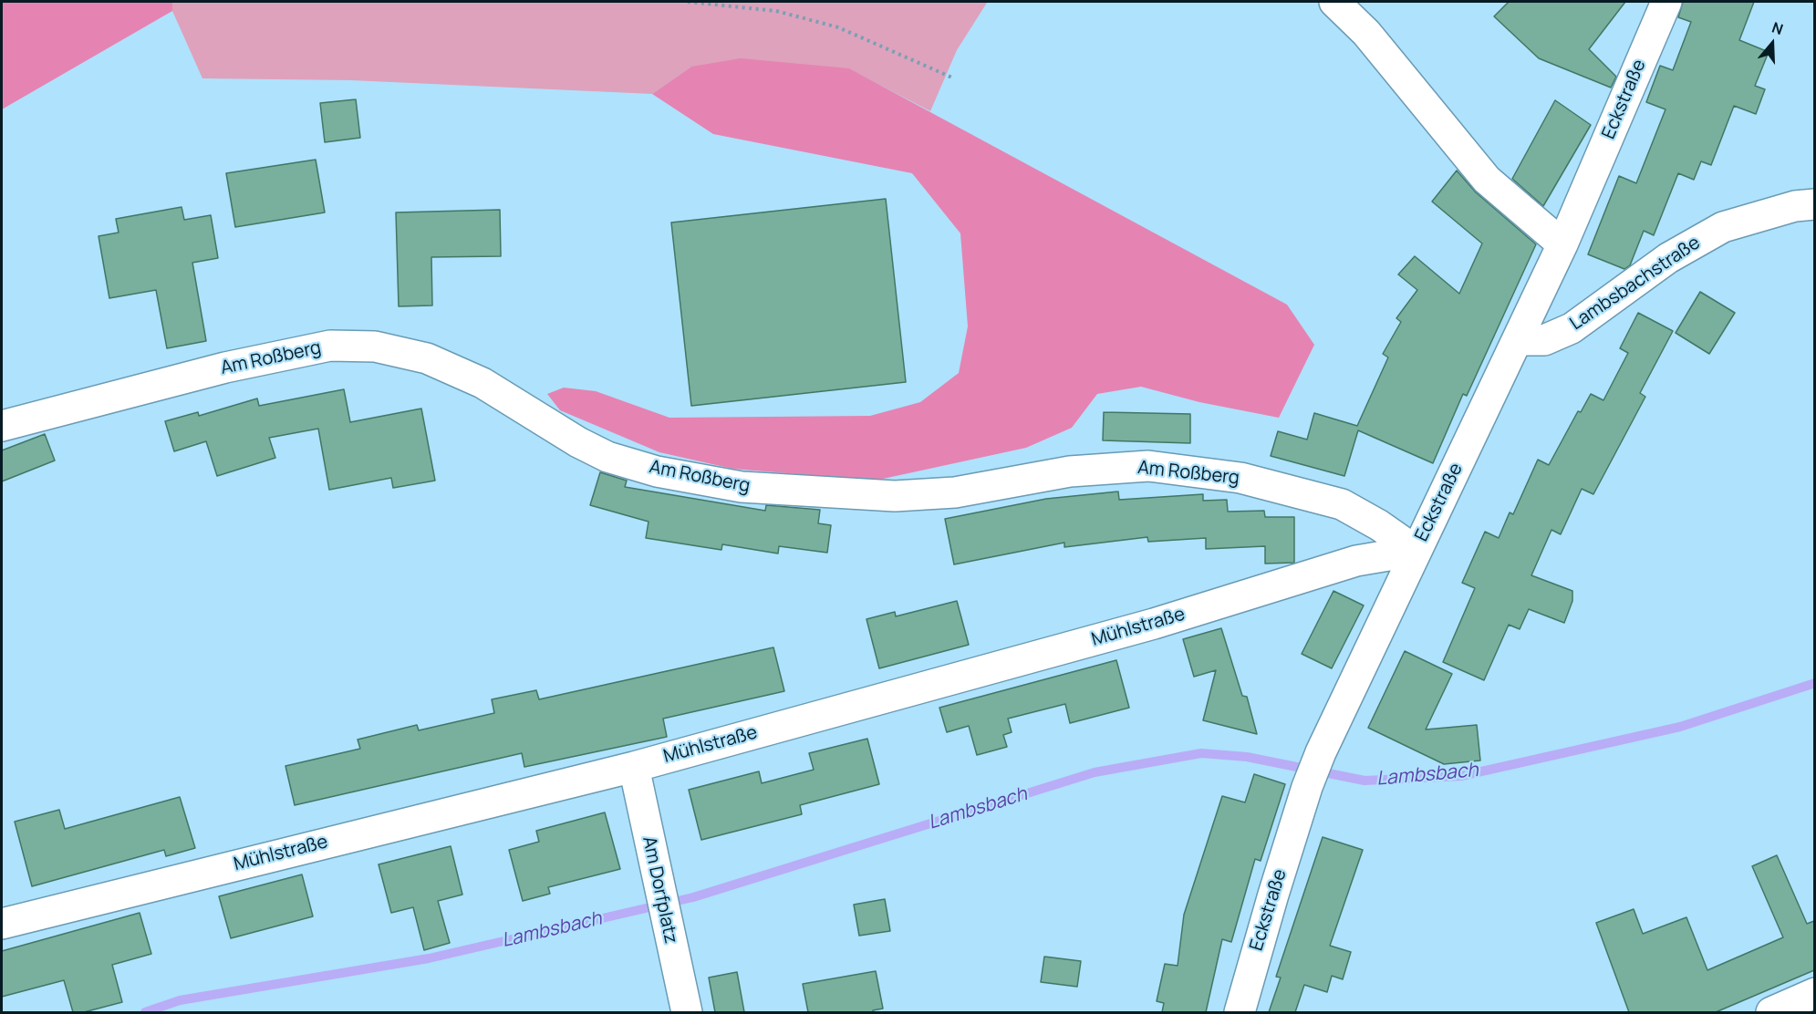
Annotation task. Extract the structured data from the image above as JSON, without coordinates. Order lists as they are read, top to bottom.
{
  "streets": {
    "street": [
      "Eckstraße",
      "Lambsbachstraße",
      "Am Roßberg",
      "Mühlstraße",
      "Am Dorfplatz"
    ]
  },
  "crossings": [
    ["Eckstraße", "Lambsbachstraße"],
    ["Eckstraße", "Am Roßberg"],
    ["Eckstraße", "Mühlstraße"],
    ["Am Roßberg", "Mühlstraße"],
    ["Mühlstraße", "Am Dorfplatz"]
  ],
  "water": ["Lambsbach"],
  "north": "top"
}
